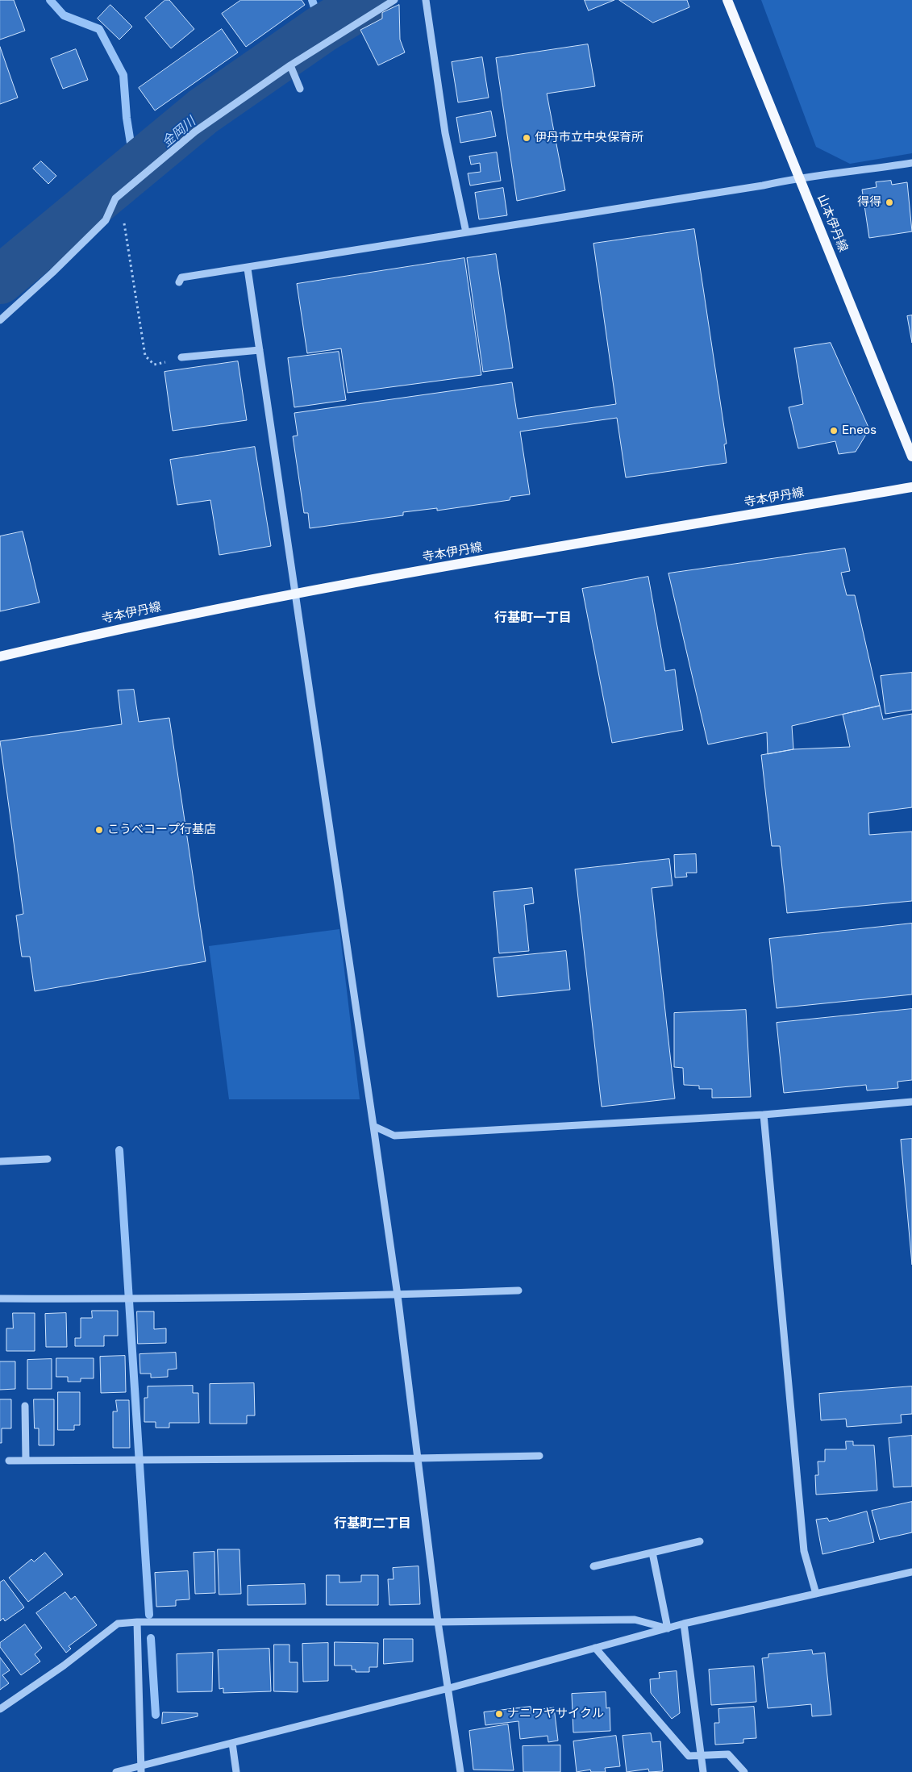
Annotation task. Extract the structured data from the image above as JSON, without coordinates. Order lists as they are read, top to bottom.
{
  "streets": {
    "main road": ["山本伊丹線", "寺本伊丹線"]
  },
  "districts": ["行基町一丁目", "行基町二丁目"],
  "water": ["金岡川"],
  "places": [
    "伊丹市立中央保育所",
    "得得",
    "Eneos",
    "こうべコープ行基店",
    "ナニワヤサイクル"
  ]
}
